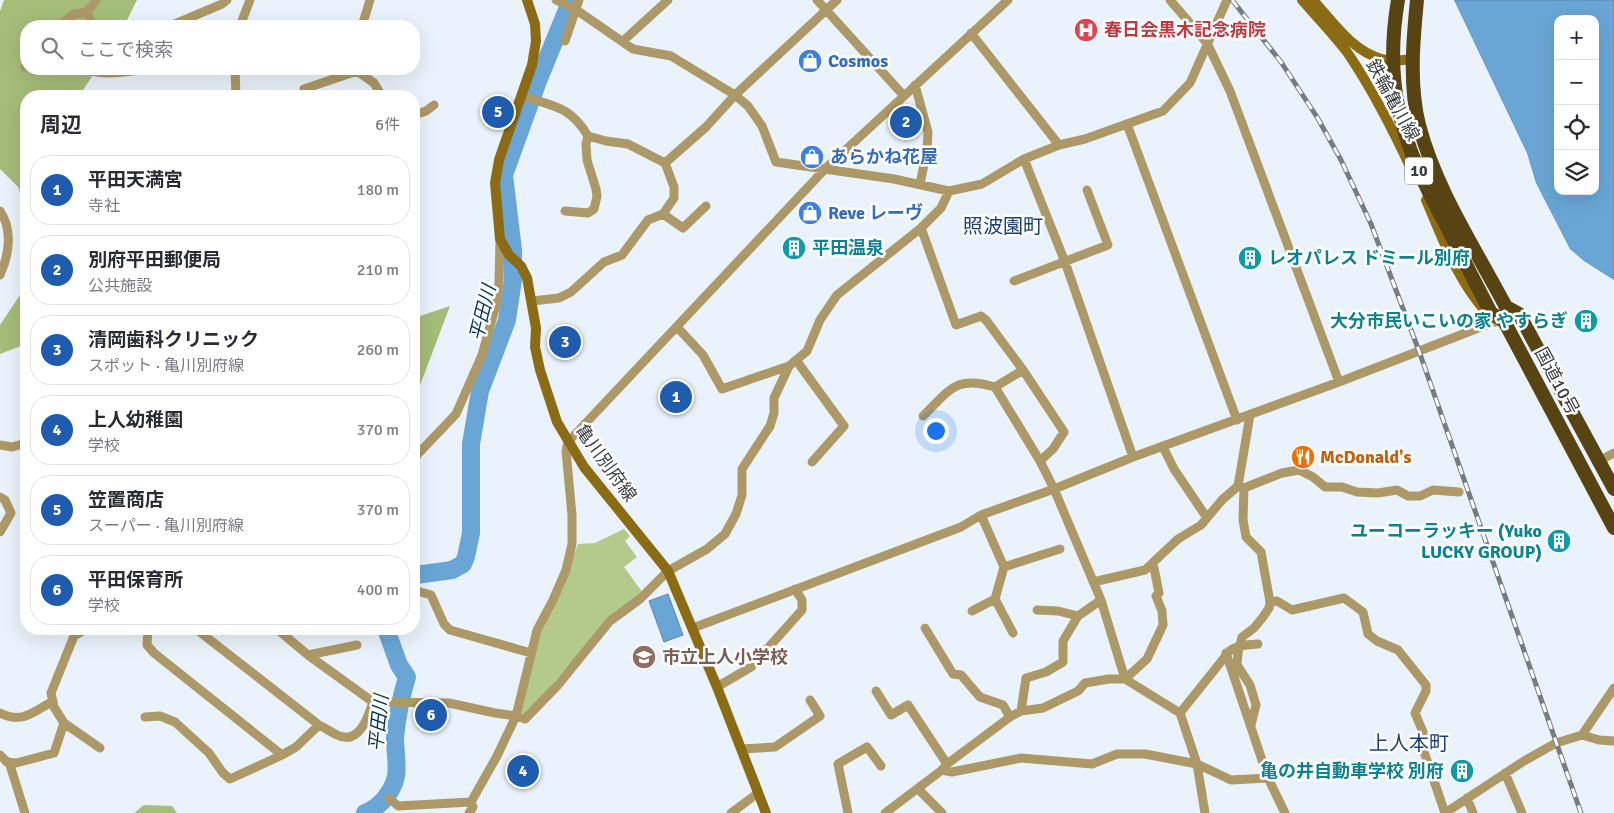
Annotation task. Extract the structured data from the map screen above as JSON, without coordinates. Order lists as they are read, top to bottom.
{
  "streets": {
    "highway": ["10", "国道10号"],
    "main road": ["鉄輪亀川線", "亀川別府線"]
  },
  "crossings": [
    ["鉄輪亀川線", "国道10号"]
  ],
  "districts": ["照波園町", "上人本町"],
  "water": ["平田川"],
  "places": {
    "hospital": ["春日会黒木記念病院"],
    "shop": ["Cosmos", "あらかね花屋", "Reve レーヴ"],
    "building": [
      "平田温泉",
      "レオパレス ドミール別府",
      "大分市民いこいの家 やすらぎ",
      "ユーコーラッキー (Yuko LUCKY GROUP)",
      "亀の井自動車学校 別府"
    ],
    "restaurant": ["McDonald's"],
    "school or university": ["市立上人小学校"]
  },
  "page": {
    "map_buttons": ["+", "−"],
    "search": "ここで検索",
    "heading": ["周辺", "6件"],
    "pins": [
      "5",
      "2",
      "3",
      "1",
      "6",
      "4"
    ],
    "list": [
      {
        "mark": "1",
        "name": "平田天満宮",
        "note": "寺社",
        "value": "180 m"
      },
      {
        "mark": "2",
        "name": "別府平田郵便局",
        "note": "公共施設",
        "value": "210 m"
      },
      {
        "mark": "3",
        "name": "清岡歯科クリニック",
        "note": "スポット · 亀川別府線",
        "value": "260 m"
      },
      {
        "mark": "4",
        "name": "上人幼稚園",
        "note": "学校",
        "value": "370 m"
      },
      {
        "mark": "5",
        "name": "笠置商店",
        "note": "スーパー · 亀川別府線",
        "value": "370 m"
      },
      {
        "mark": "6",
        "name": "平田保育所",
        "note": "学校",
        "value": "400 m"
      }
    ]
  }
}
